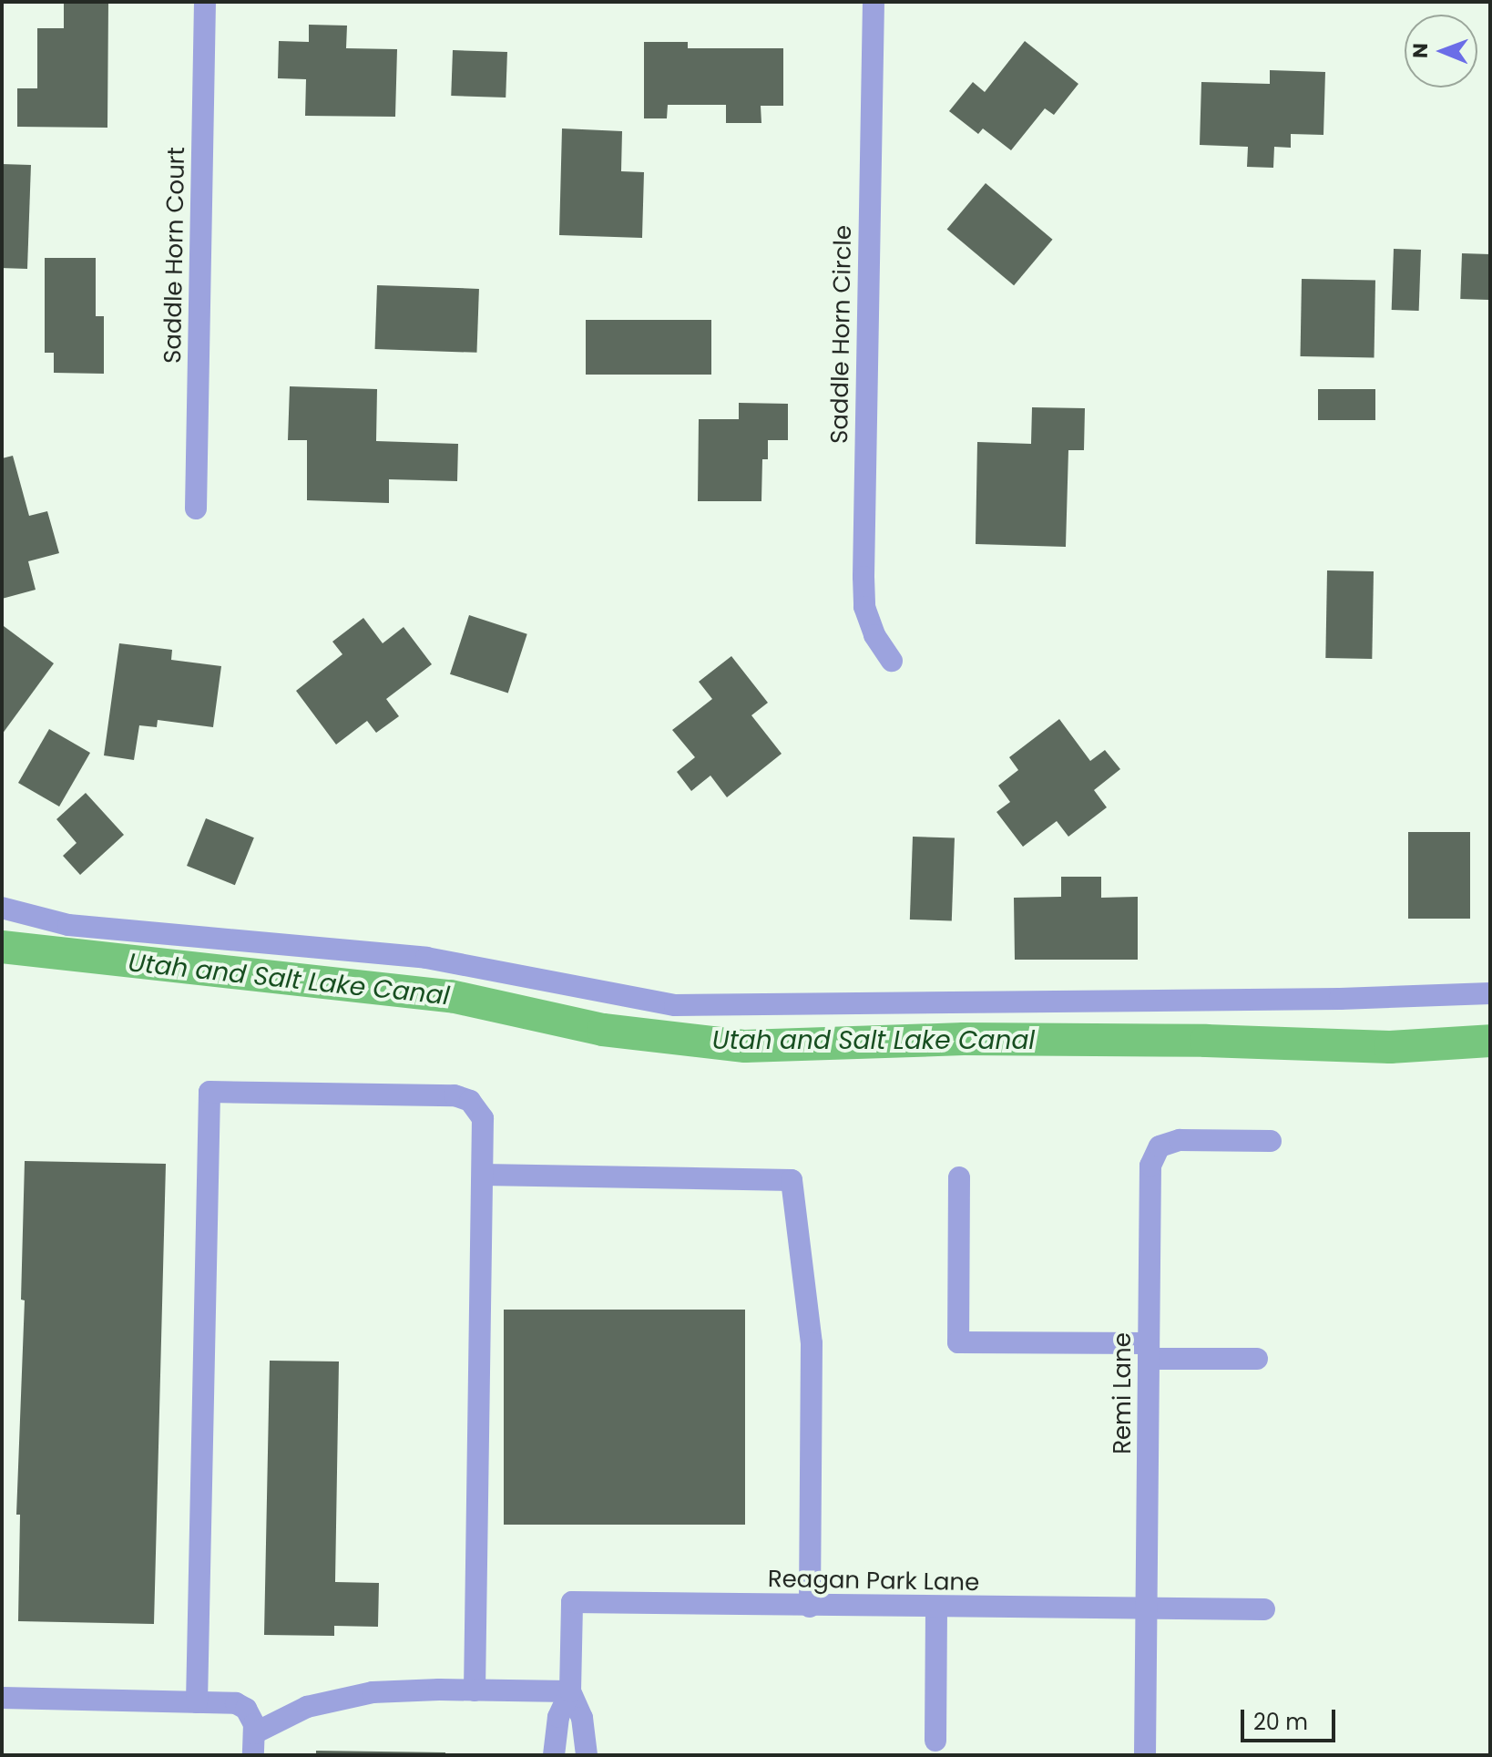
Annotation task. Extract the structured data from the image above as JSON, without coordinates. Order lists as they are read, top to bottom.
{
  "streets": {
    "street": [
      "Saddle Horn Court",
      "Saddle Horn Circle",
      "Remi Lane",
      "Reagan Park Lane"
    ]
  },
  "crossings": [
    ["Remi Lane", "Reagan Park Lane"]
  ],
  "water": ["Utah and Salt Lake Canal"],
  "scale_bar": "20 m",
  "north": "left"
}
